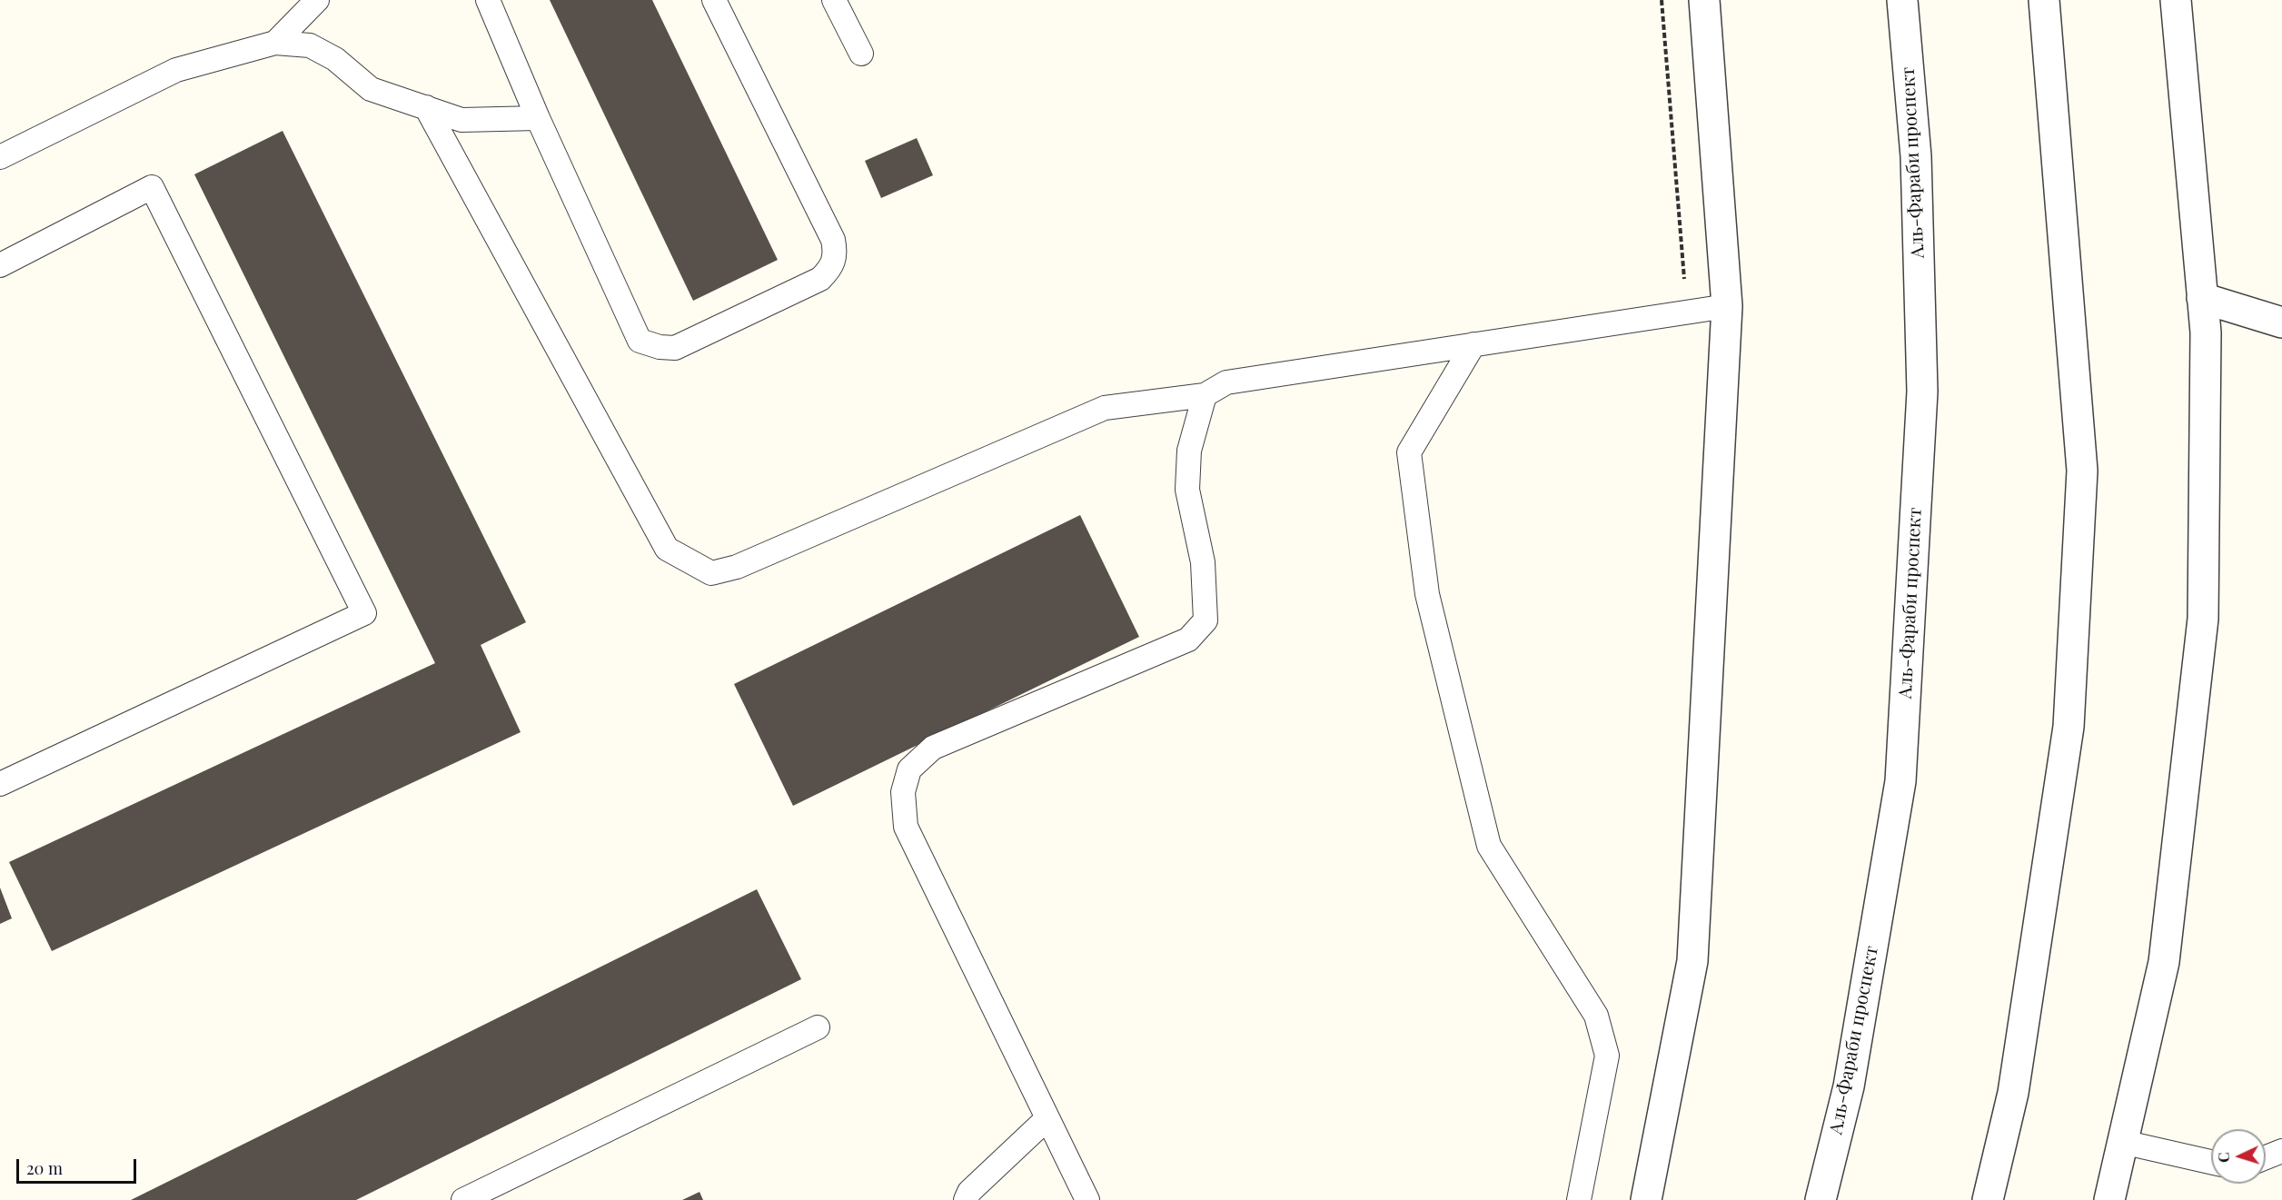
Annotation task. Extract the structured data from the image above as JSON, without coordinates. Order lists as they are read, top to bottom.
{
  "streets": {
    "street": ["Аль-Фараби проспект"]
  },
  "scale_bar": "20 m",
  "north": "left"
}
